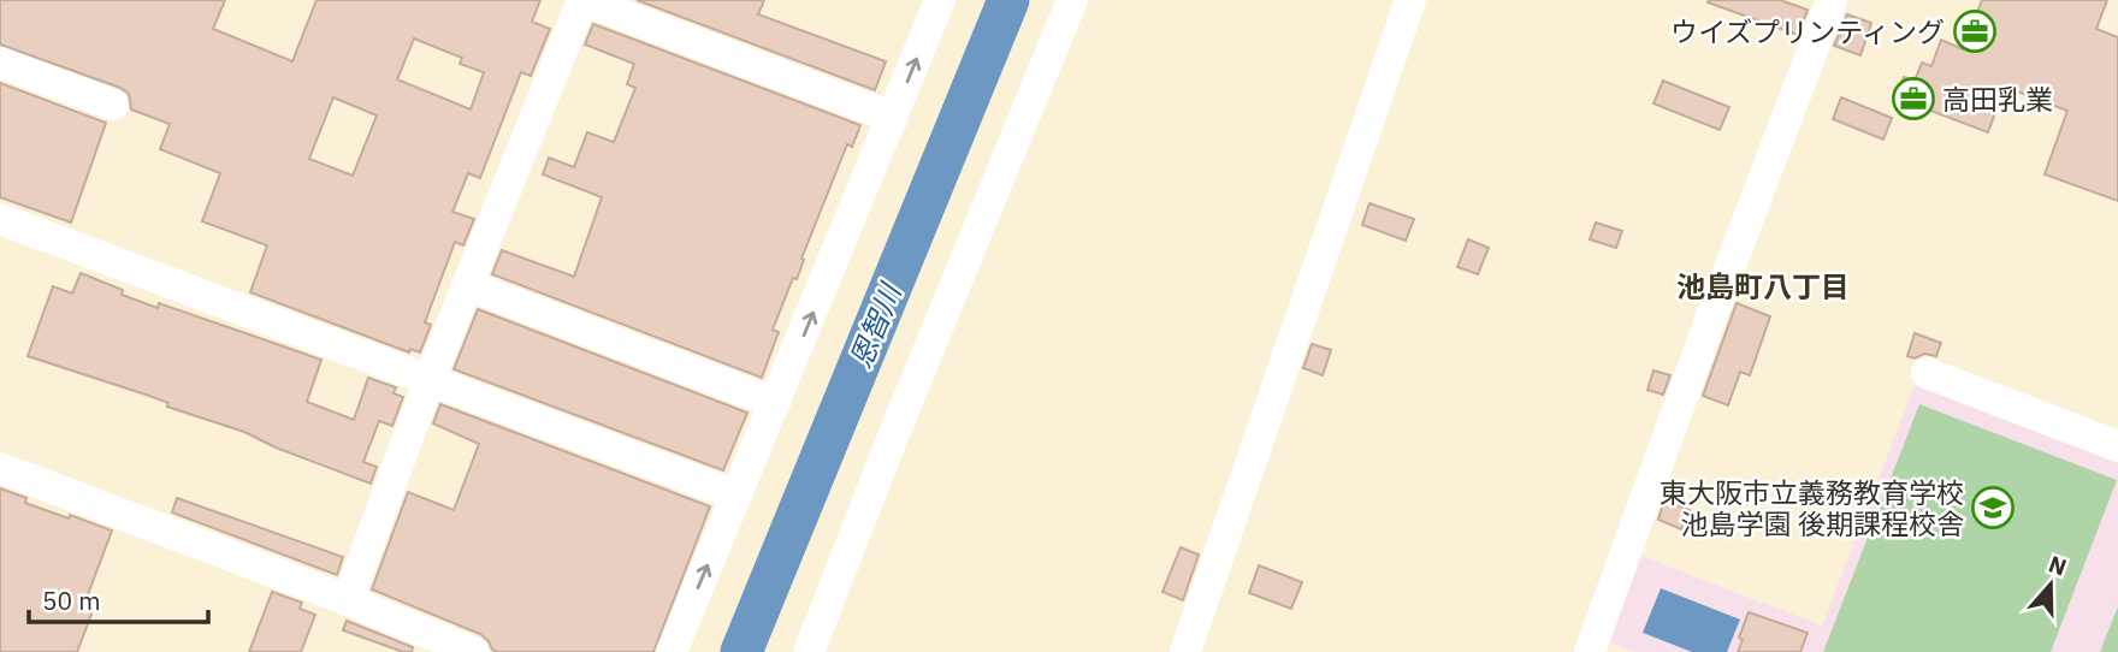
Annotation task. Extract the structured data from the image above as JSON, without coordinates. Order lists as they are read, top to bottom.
{
  "districts": ["池島町八丁目"],
  "water": ["恩智川"],
  "places": {
    "office": ["ウイズプリンティング", "高田乳業"],
    "school or university": ["東大阪市立義務教育学校 池島学園 後期課程校舎"]
  },
  "scale_bar": "50 m",
  "north": "top"
}
